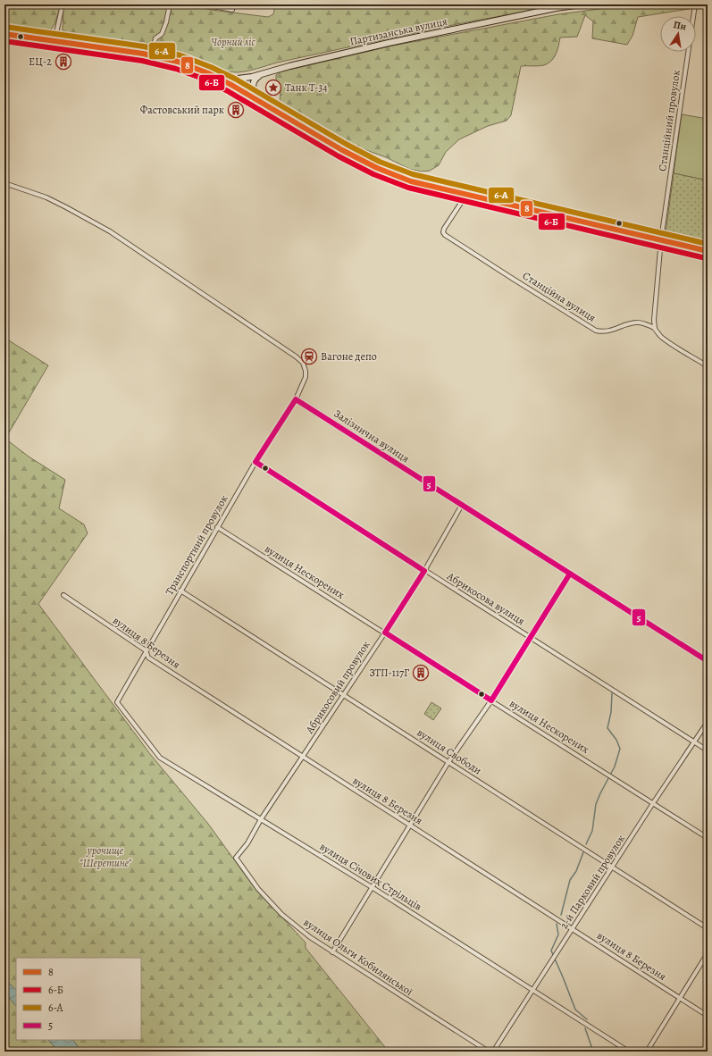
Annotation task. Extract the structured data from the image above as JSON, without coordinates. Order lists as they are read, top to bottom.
{
  "streets": {
    "street": [
      "Партизанська вулиця",
      "Станційний провулок",
      "Станційна вулиця",
      "Залізнична вулиця",
      "Транспортний провулок",
      "вулиця Нескорених",
      "Абрикосова вулиця",
      "вулиця 8 Березня",
      "Абрикосовий провулок",
      "вулиця Свободи",
      "вулиця Січових Стрільців",
      "2-й Парковий провулок",
      "вулиця Ольги Кобилянської"
    ]
  },
  "crossings": [
    ["Станційний провулок", "Станційна вулиця"],
    ["Залізнична вулиця", "Транспортний провулок"],
    ["Залізнична вулиця", "Абрикосовий провулок"],
    ["Транспортний провулок", "вулиця Нескорених"],
    ["Транспортний провулок", "Абрикосова вулиця"],
    ["Транспортний провулок", "вулиця 8 Березня"],
    ["Транспортний провулок", "вулиця Свободи"],
    ["Транспортний провулок", "вулиця Січових Стрільців"],
    ["вулиця Нескорених", "Абрикосовий провулок"],
    ["вулиця Нескорених", "2-й Парковий провулок"],
    ["Абрикосова вулиця", "Абрикосовий провулок"],
    ["Абрикосова вулиця", "2-й Парковий провулок"],
    ["вулиця 8 Березня", "Абрикосовий провулок"],
    ["вулиця 8 Березня", "2-й Парковий провулок"],
    ["Абрикосовий провулок", "вулиця Свободи"],
    ["Абрикосовий провулок", "вулиця Січових Стрільців"],
    ["Абрикосовий провулок", "вулиця Ольги Кобилянської"],
    ["вулиця Свободи", "2-й Парковий провулок"],
    ["вулиця Січових Стрільців", "2-й Парковий провулок"]
  ],
  "parks": ["Чорний ліс", "урочище \"Шеретине\""],
  "places": {
    "building": ["ЕЦ-2", "Фастовський парк", "ЗТП-117Г"],
    "place": ["Танк Т-34"],
    "station": ["Вагоне депо"]
  },
  "lines": [
    "transit line 6-А",
    "transit line 8",
    "transit line 6-Б",
    "transit line 5"
  ],
  "legend": [
    "8",
    "6-Б",
    "6-А",
    "5"
  ],
  "north": "top"
}
